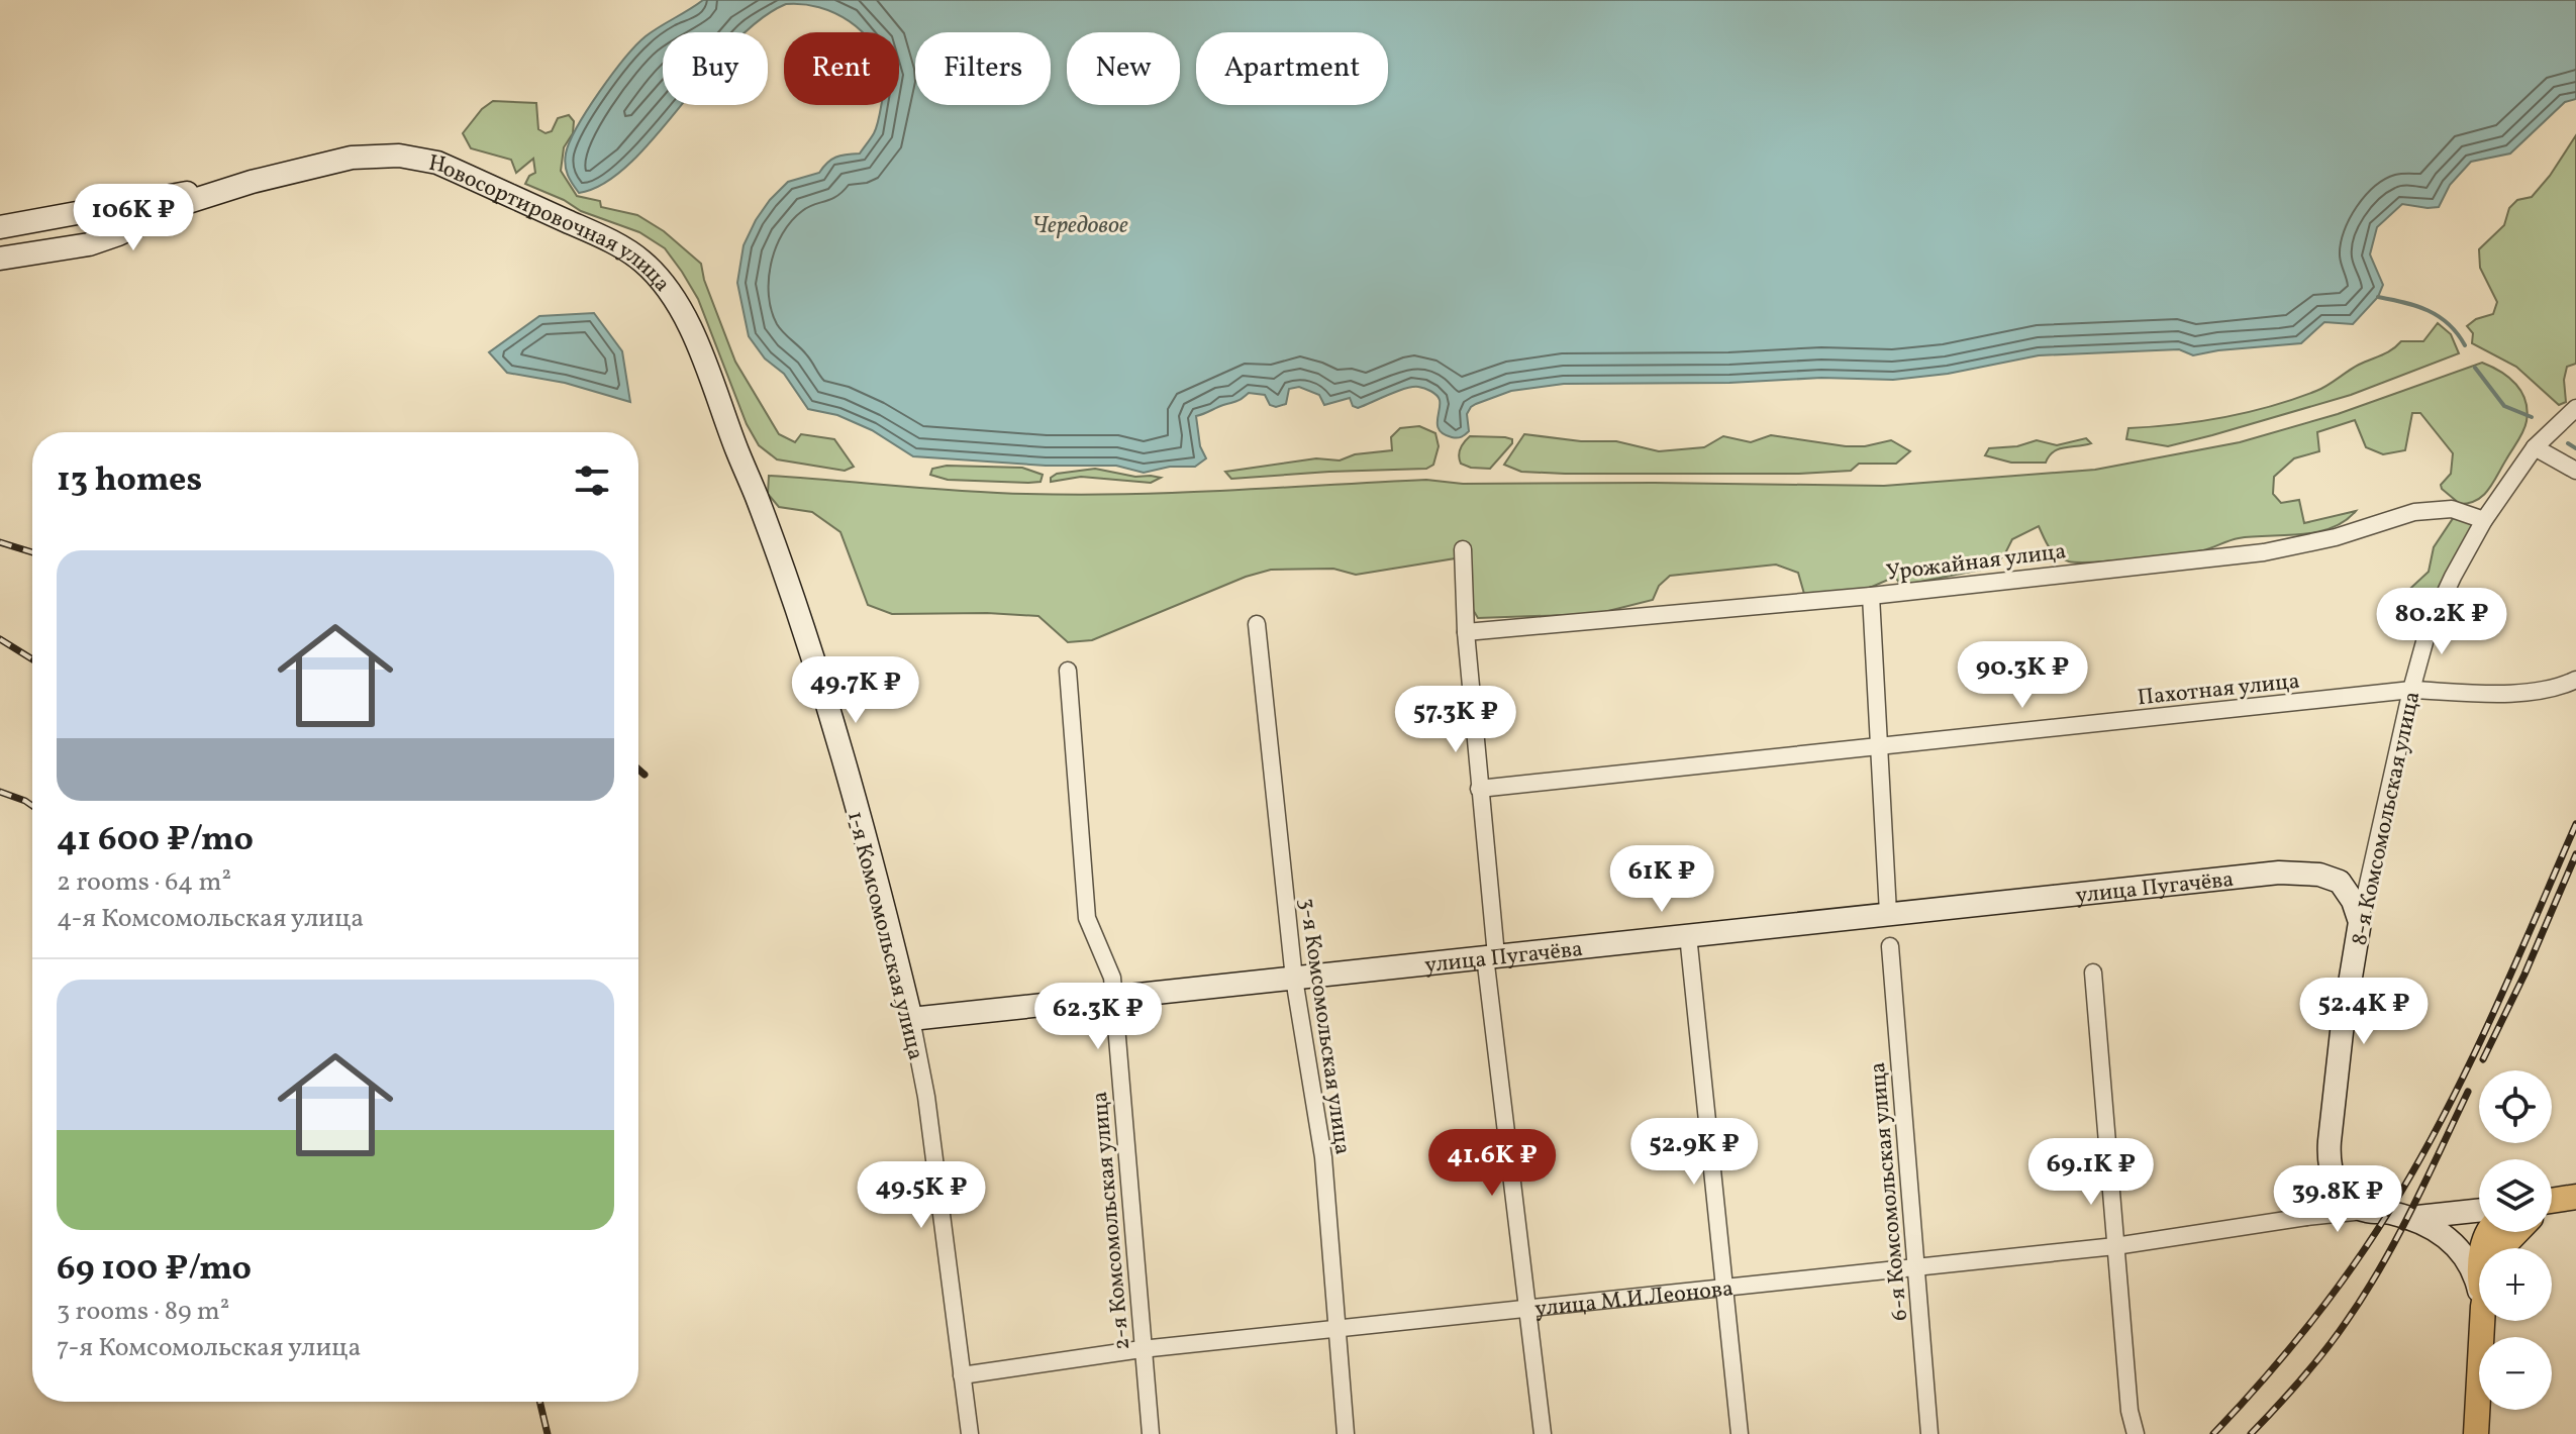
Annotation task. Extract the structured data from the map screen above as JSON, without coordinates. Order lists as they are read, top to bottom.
{
  "streets": {
    "main road": [
      "Новосортировочная улица",
      "8-я Комсомольская улица",
      "улица Пугачёва",
      "1-я Комсомольская улица",
      "улица М.И.Леонова"
    ],
    "street": [
      "Урожайная улица",
      "Пахотная улица",
      "3-я Комсомольская улица",
      "6-я Комсомольская улица",
      "2-я Комсомольская улица"
    ]
  },
  "crossings": [
    ["Новосортировочная улица", "1-я Комсомольская улица"],
    ["Урожайная улица", "8-я Комсомольская улица"],
    ["Пахотная улица", "8-я Комсомольская улица"],
    ["8-я Комсомольская улица", "улица М.И.Леонова"],
    ["улица Пугачёва", "1-я Комсомольская улица"],
    ["улица Пугачёва", "3-я Комсомольская улица"],
    ["улица Пугачёва", "2-я Комсомольская улица"],
    ["1-я Комсомольская улица", "улица М.И.Леонова"],
    ["3-я Комсомольская улица", "улица М.И.Леонова"],
    ["6-я Комсомольская улица", "улица М.И.Леонова"],
    ["2-я Комсомольская улица", "улица М.И.Леонова"]
  ],
  "water": ["Чередовое"],
  "page": {
    "chip": [
      "Buy",
      "Rent",
      "Filters",
      "New",
      "Apartment"
    ],
    "price": [
      "106K ₽",
      "80.2K ₽",
      "90.3K ₽",
      "49.7K ₽",
      "57.3K ₽",
      "61K ₽",
      "52.4K ₽",
      "62.3K ₽",
      "52.9K ₽",
      "41.6K ₽",
      "69.1K ₽",
      "49.5K ₽",
      "39.8K ₽"
    ],
    "heading": "13 homes",
    "list": [
      {
        "name": "41 600 ₽/mo",
        "note": "2 rooms · 64 m² · 4-я Комсомольская улица"
      },
      {
        "name": "69 100 ₽/mo",
        "note": "3 rooms · 89 m² · 7-я Комсомольская улица"
      }
    ],
    "map_buttons": ["+", "−"]
  }
}
